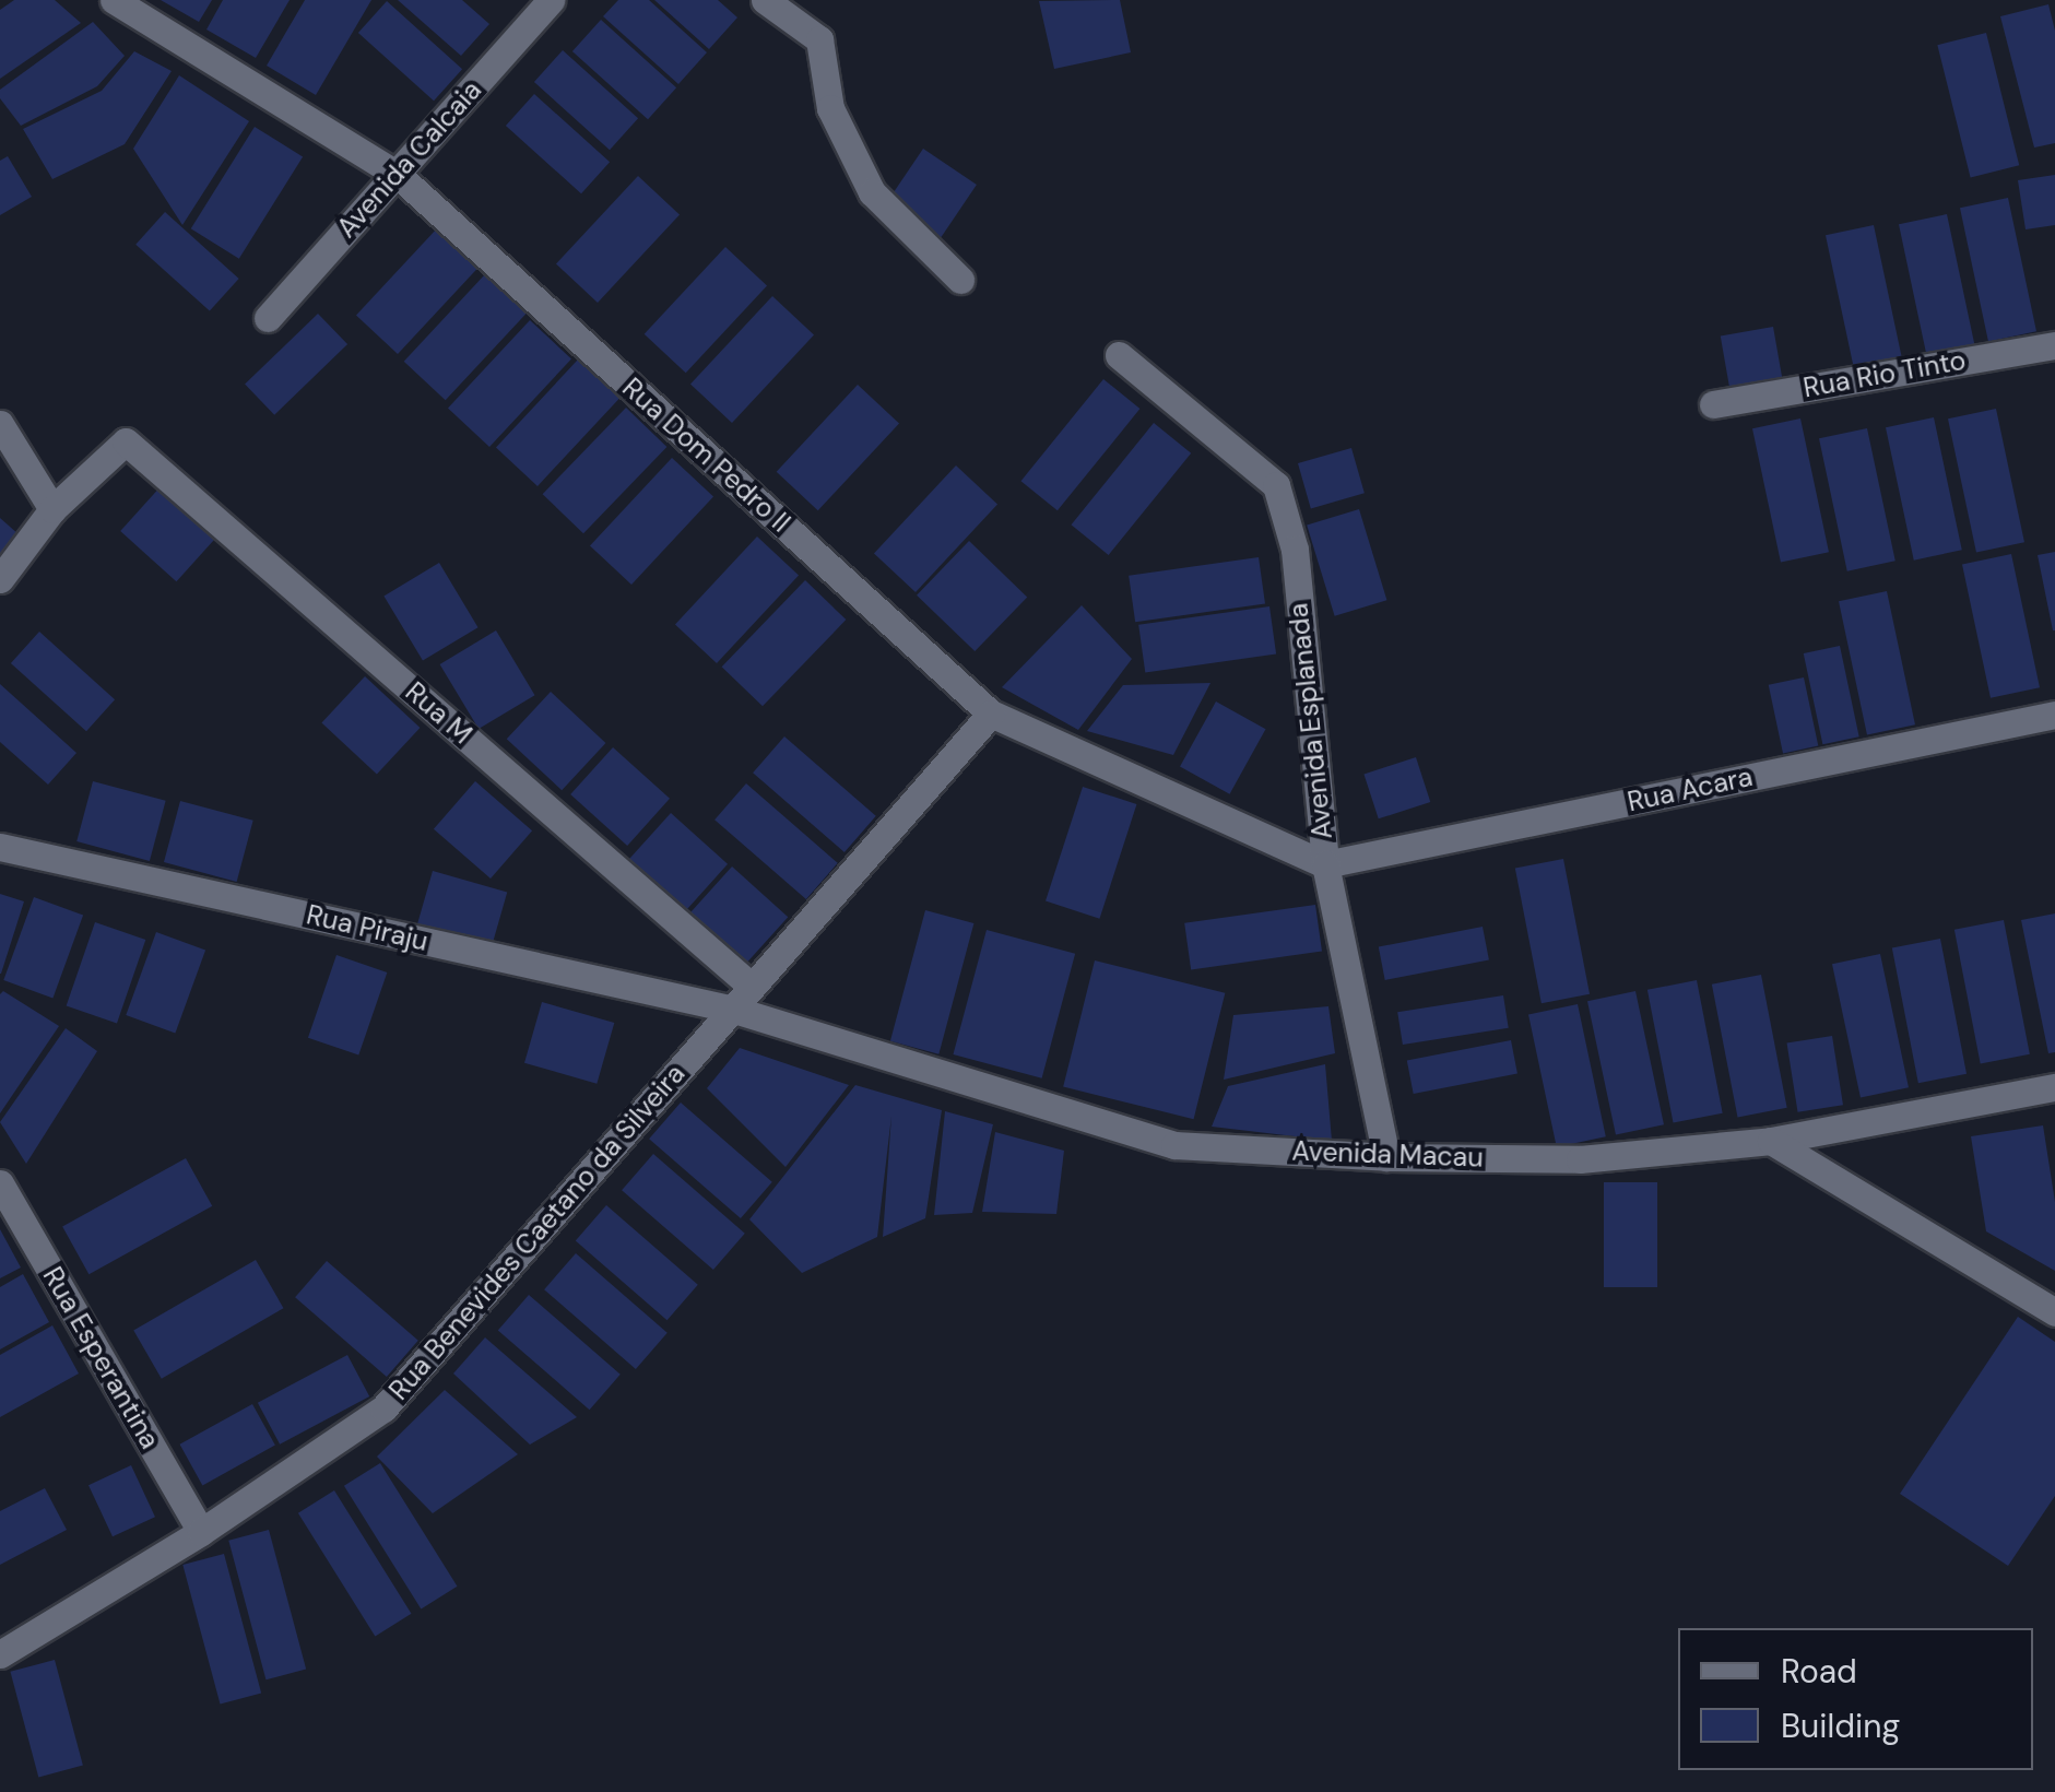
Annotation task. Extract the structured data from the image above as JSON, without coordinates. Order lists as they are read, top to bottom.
{
  "streets": {
    "street": [
      "Avenida Calcaia",
      "Rua Rio Tinto",
      "Rua Dom Pedro II",
      "Rua M",
      "Avenida Esplanada",
      "Rua Acara",
      "Rua Piraju",
      "Avenida Macau",
      "Rua Benevides Caetano da Silveira",
      "Rua Esperantina"
    ]
  },
  "crossings": [
    ["Avenida Calcaia", "Rua Dom Pedro II"],
    ["Rua Dom Pedro II", "Avenida Esplanada"],
    ["Rua Dom Pedro II", "Rua Acara"],
    ["Rua Dom Pedro II", "Rua Benevides Caetano da Silveira"],
    ["Rua M", "Rua Benevides Caetano da Silveira"],
    ["Avenida Esplanada", "Rua Acara"],
    ["Avenida Esplanada", "Avenida Macau"],
    ["Rua Piraju", "Avenida Macau"],
    ["Rua Piraju", "Rua Benevides Caetano da Silveira"],
    ["Avenida Macau", "Rua Benevides Caetano da Silveira"],
    ["Rua Benevides Caetano da Silveira", "Rua Esperantina"]
  ],
  "legend": ["Road", "Building"]
}
